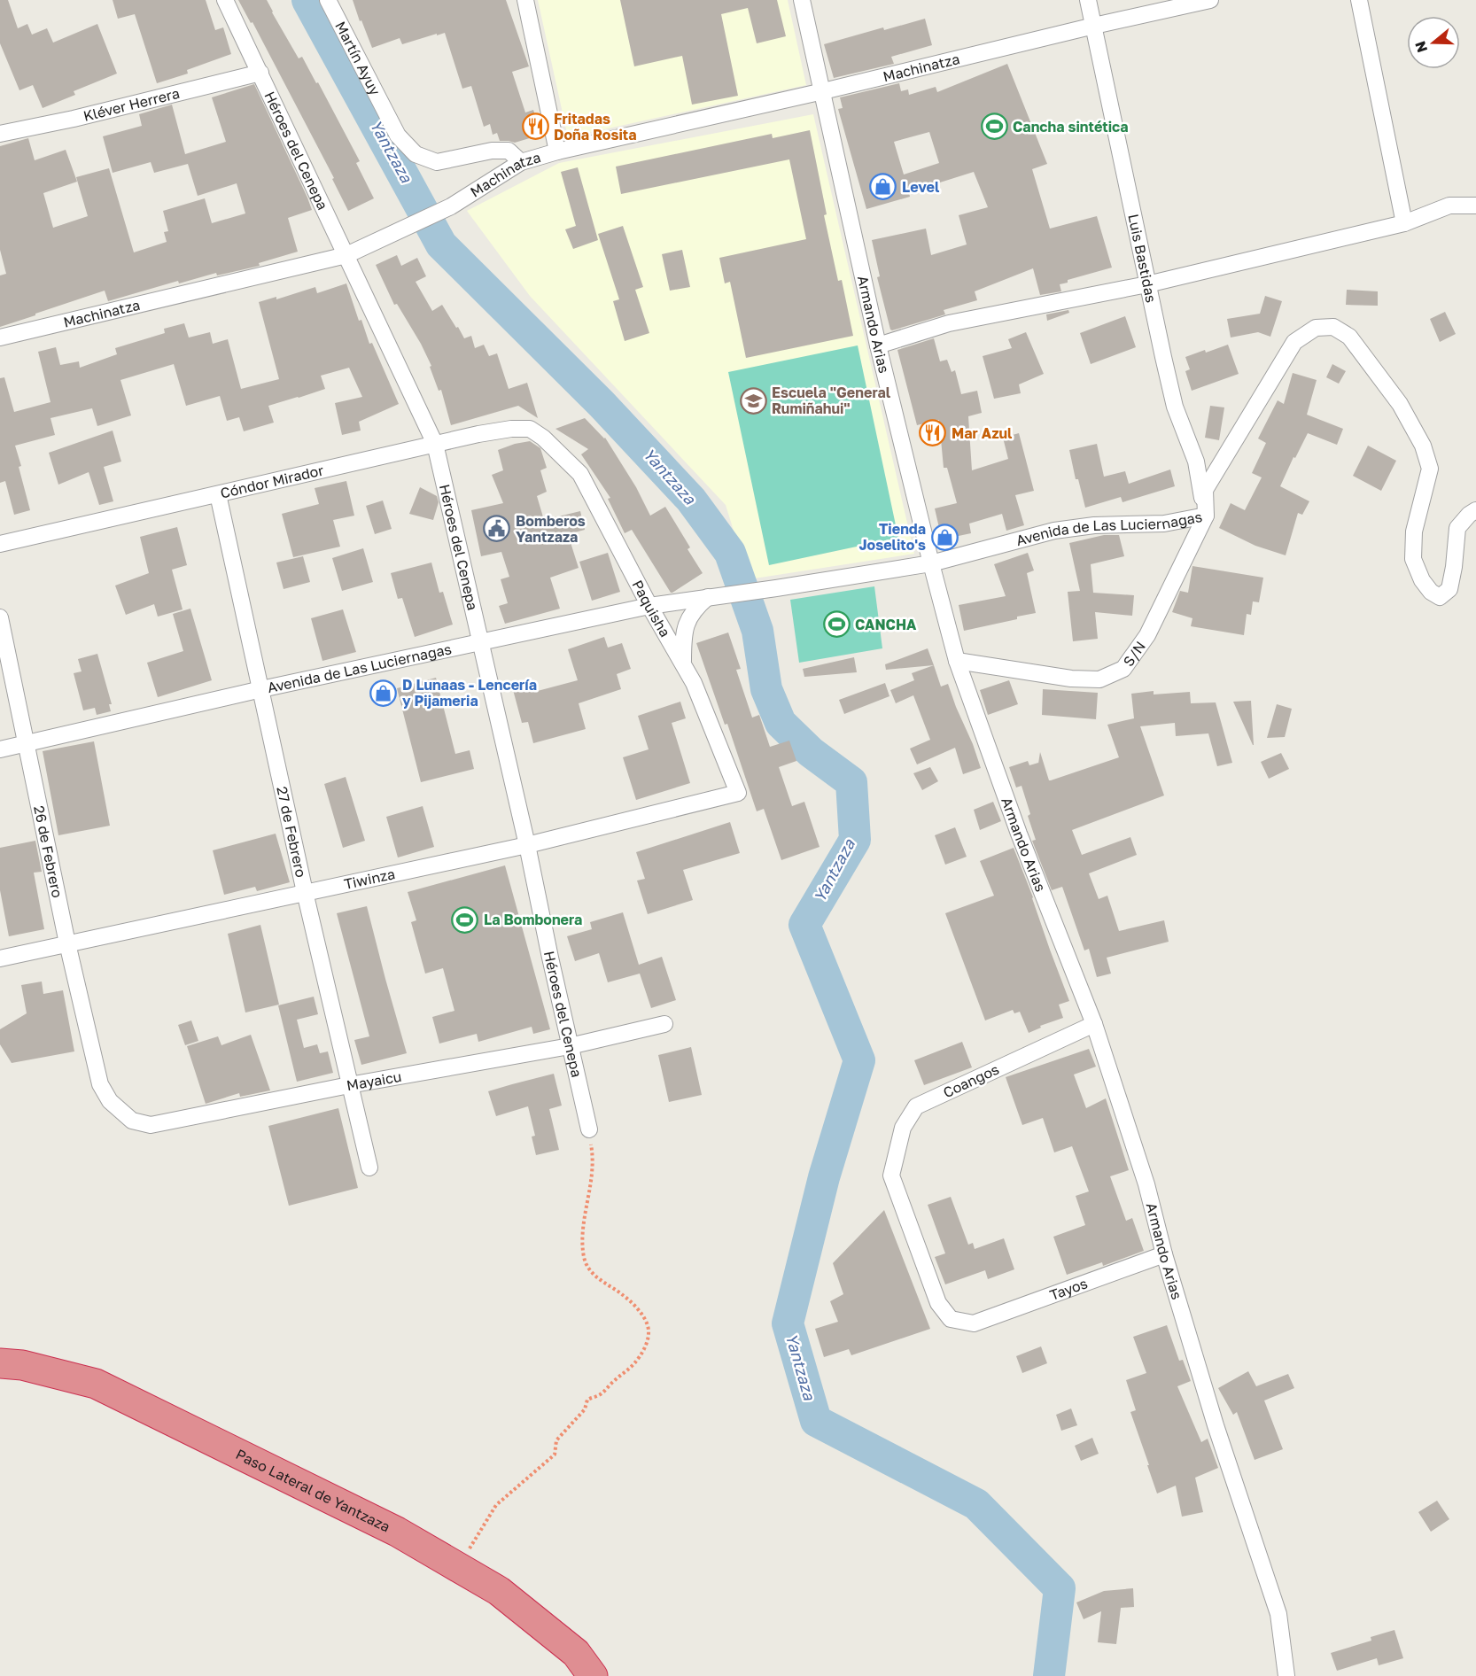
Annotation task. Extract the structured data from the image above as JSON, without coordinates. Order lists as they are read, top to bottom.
{
  "streets": {
    "highway": ["Paso Lateral de Yantzaza"],
    "street": [
      "Martín Ayuy",
      "Machinatza",
      "Kléver Herrera",
      "Héroes del Cenepa",
      "Luis Bastidas",
      "Armando Arias",
      "Cóndor Mirador",
      "Avenida de Las Luciernagas",
      "Paquisha",
      "S/N",
      "27 de Febrero",
      "26 de Febrero",
      "Tiwinza",
      "Mayaicu",
      "Coangos",
      "Tayos"
    ]
  },
  "crossings": [
    ["Martín Ayuy", "Machinatza"],
    ["Machinatza", "Héroes del Cenepa"],
    ["Machinatza", "Luis Bastidas"],
    ["Machinatza", "Armando Arias"],
    ["Kléver Herrera", "Héroes del Cenepa"],
    ["Héroes del Cenepa", "Cóndor Mirador"],
    ["Héroes del Cenepa", "Avenida de Las Luciernagas"],
    ["Héroes del Cenepa", "Tiwinza"],
    ["Héroes del Cenepa", "Mayaicu"],
    ["Luis Bastidas", "Avenida de Las Luciernagas"],
    ["Luis Bastidas", "S/N"],
    ["Armando Arias", "Avenida de Las Luciernagas"],
    ["Armando Arias", "S/N"],
    ["Armando Arias", "Coangos"],
    ["Armando Arias", "Tayos"],
    ["Cóndor Mirador", "Paquisha"],
    ["Cóndor Mirador", "27 de Febrero"],
    ["Avenida de Las Luciernagas", "Paquisha"],
    ["Avenida de Las Luciernagas", "S/N"],
    ["Avenida de Las Luciernagas", "27 de Febrero"],
    ["Avenida de Las Luciernagas", "26 de Febrero"],
    ["Paquisha", "Tiwinza"],
    ["27 de Febrero", "Tiwinza"],
    ["27 de Febrero", "Mayaicu"],
    ["26 de Febrero", "Tiwinza"],
    ["26 de Febrero", "Mayaicu"],
    ["Coangos", "Tayos"]
  ],
  "water": ["Yantzaza"],
  "places": {
    "restaurant": ["Fritadas Doña Rosita", "Mar Azul"],
    "sports": ["Cancha sintética", "CANCHA", "La Bombonera"],
    "shop": ["Level", "Tienda Joselito's", "D Lunaas - Lencería y Pijameria"],
    "school or university": ["Escuela \"General Rumiñahui\""],
    "public building": ["Bomberos Yantzaza"]
  },
  "north": "left"
}
